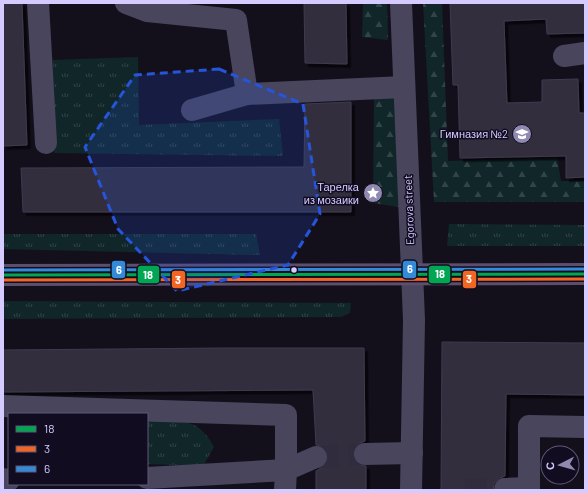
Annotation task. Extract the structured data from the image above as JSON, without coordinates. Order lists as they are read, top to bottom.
{
  "streets": {
    "street": ["Egorova street"]
  },
  "places": {
    "school or university": ["Гимназия №2"],
    "place": ["Тарелка из мозаики"]
  },
  "lines": ["transit line 6", "transit line 18", "transit line 3"],
  "legend": ["18", "3", "6"],
  "north": "left"
}
